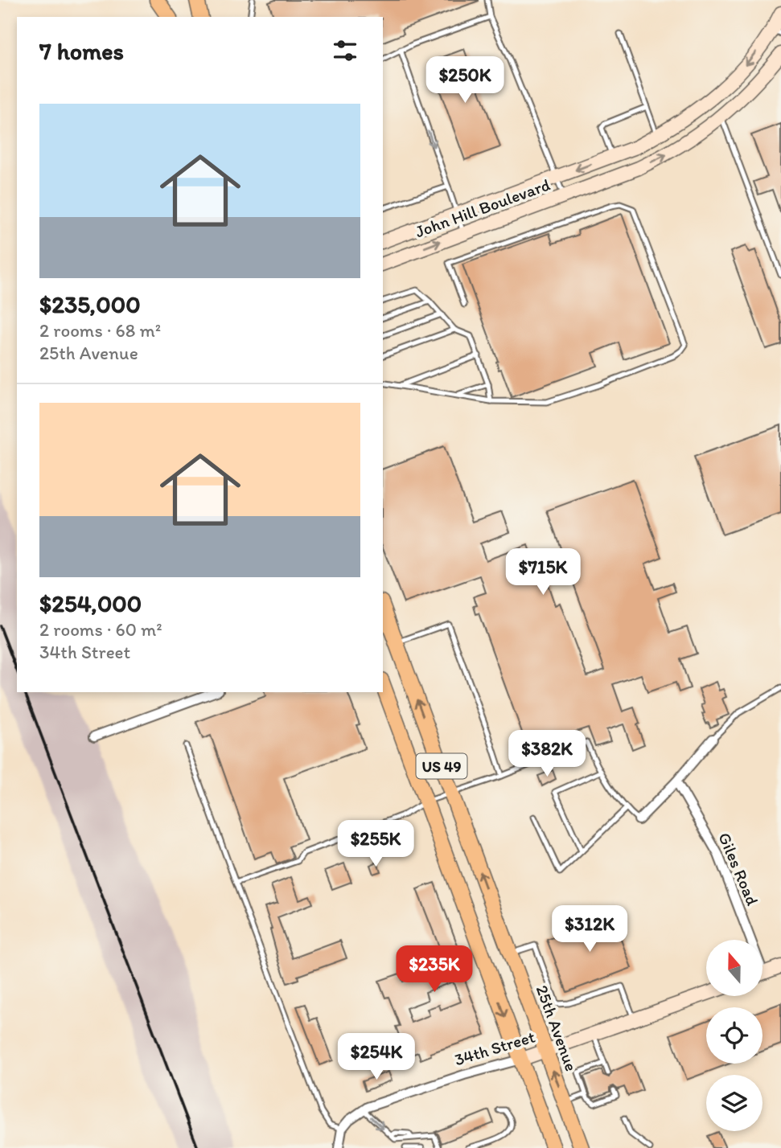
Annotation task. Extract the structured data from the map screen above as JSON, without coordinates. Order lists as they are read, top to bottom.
{
  "streets": {
    "main road": ["US 49", "25th Avenue"],
    "street": ["John Hill Boulevard", "Giles Road", "34th Street"]
  },
  "crossings": [
    ["US 49", "34th Street"],
    ["25th Avenue", "34th Street"]
  ],
  "north": "top",
  "page": {
    "heading": "7 homes",
    "price": [
      "$250K",
      "$715K",
      "$382K",
      "$255K",
      "$312K",
      "$235K",
      "$254K"
    ],
    "list": [
      {
        "name": "$235,000",
        "note": "2 rooms · 68 m² · 25th Avenue"
      },
      {
        "name": "$254,000",
        "note": "2 rooms · 60 m² · 34th Street"
      }
    ]
  }
}
